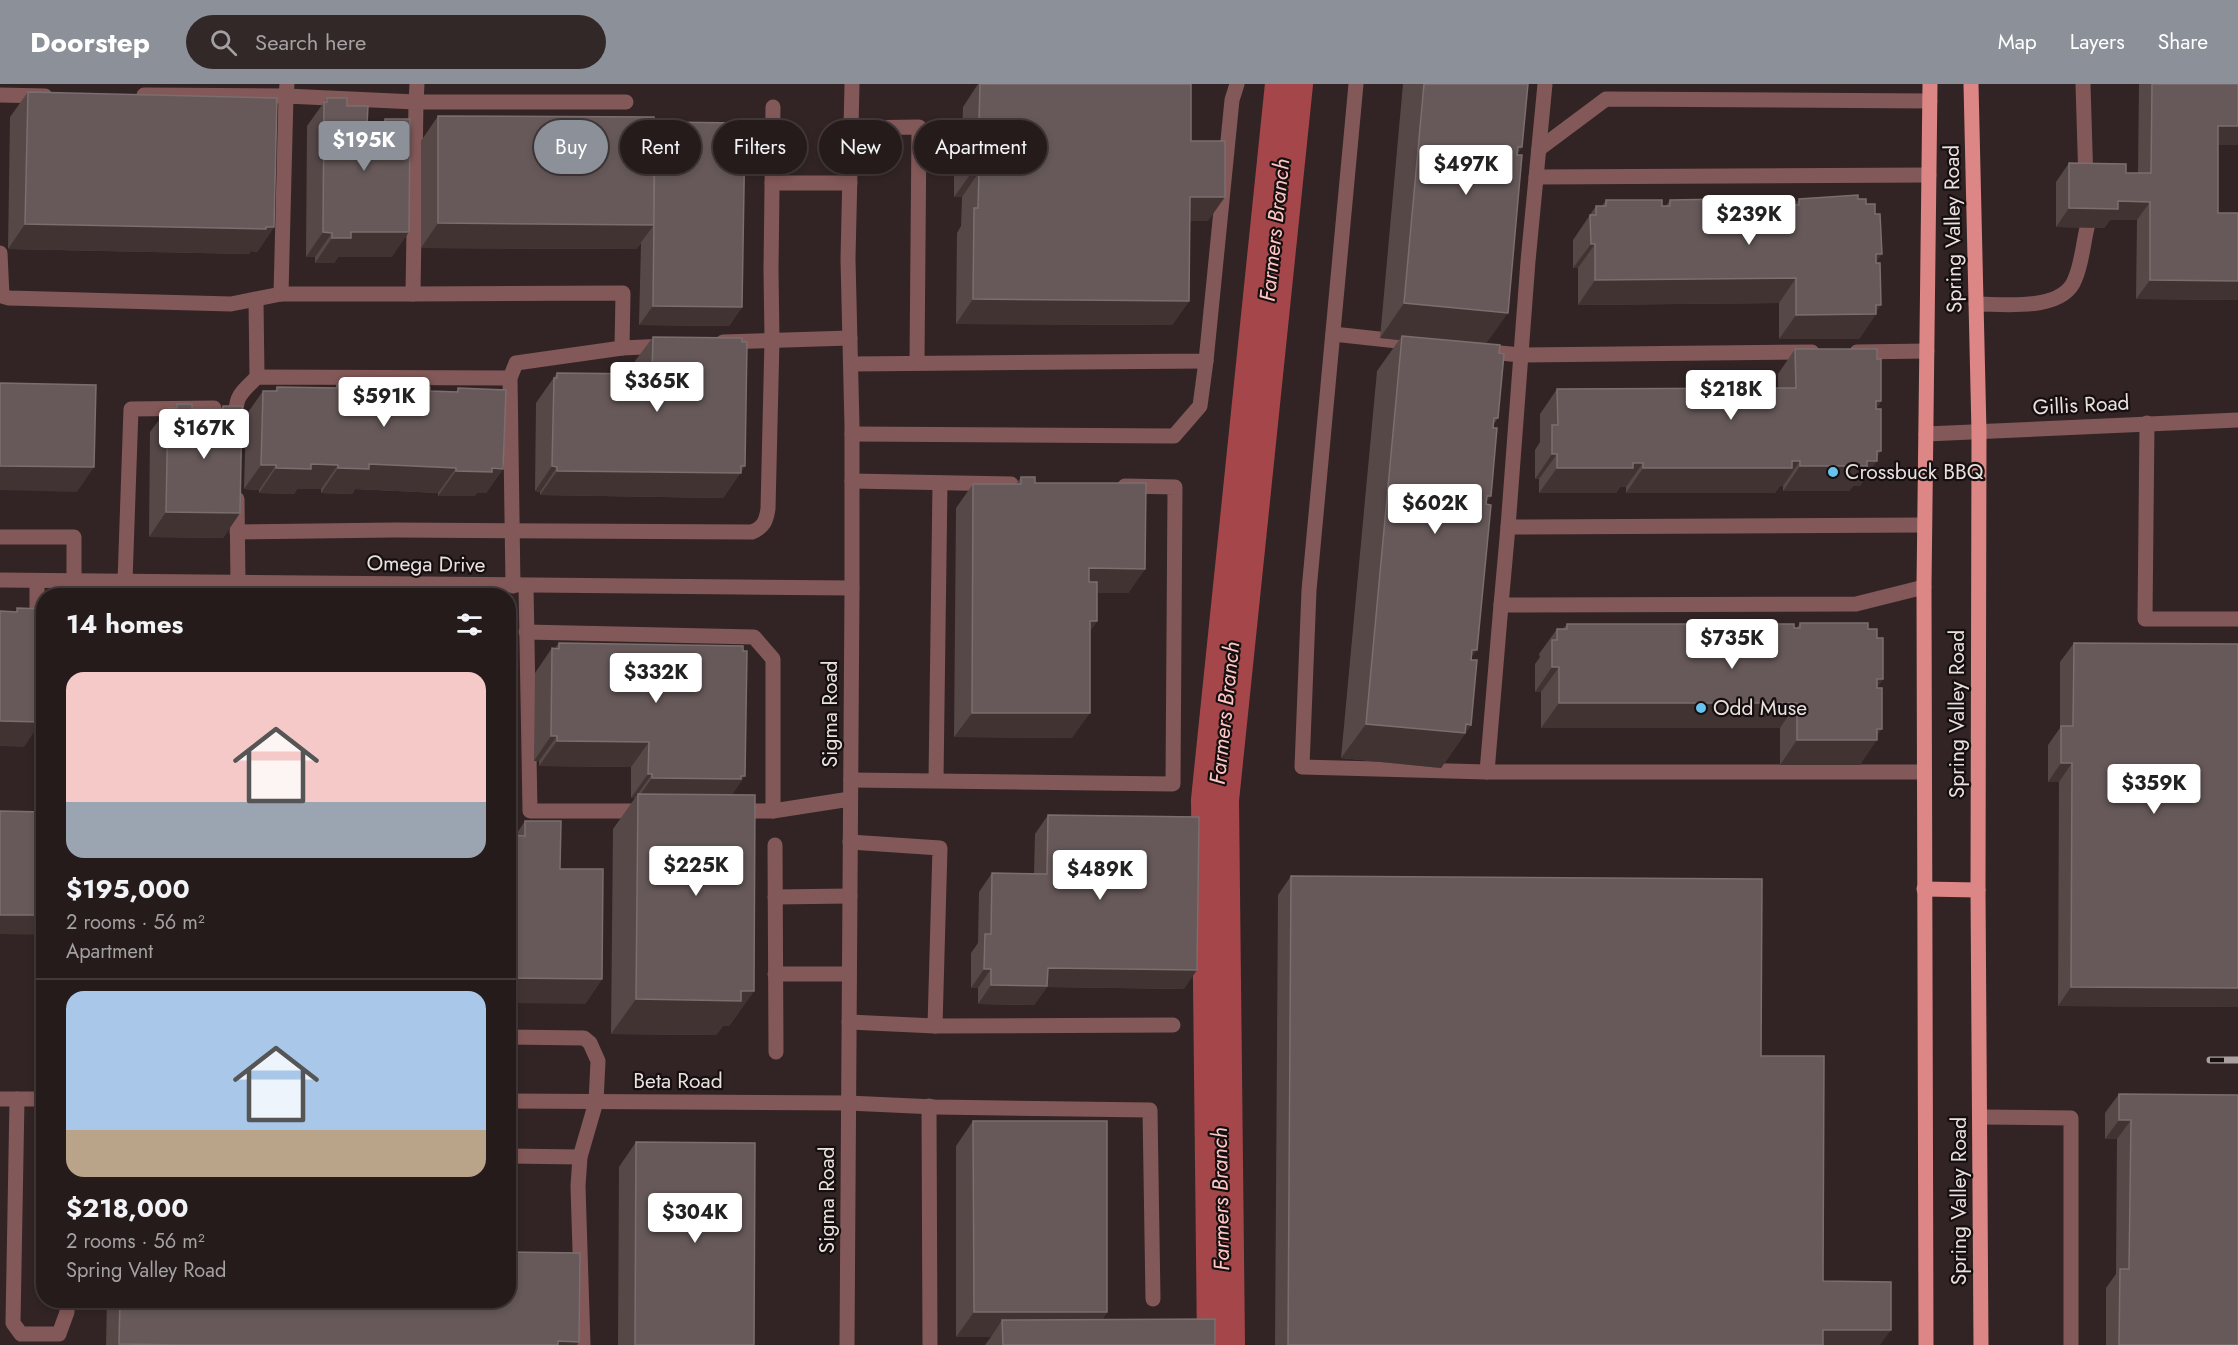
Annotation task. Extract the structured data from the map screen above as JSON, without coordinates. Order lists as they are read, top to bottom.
{
  "streets": {
    "main road": ["Spring Valley Road"],
    "street": [
      "Gillis Road",
      "Omega Drive",
      "Sigma Road",
      "Beta Road"
    ]
  },
  "crossings": [
    ["Spring Valley Road", "Gillis Road"],
    ["Omega Drive", "Sigma Road"],
    ["Sigma Road", "Beta Road"]
  ],
  "water": ["Farmers Branch"],
  "places": ["Crossbuck BBQ", "Odd Muse"],
  "page": {
    "header": "Doorstep",
    "search": "Search here",
    "nav": ["Map", "Layers", "Share"],
    "chip": [
      "Buy",
      "Rent",
      "Filters",
      "New",
      "Apartment"
    ],
    "price": [
      "$195K",
      "$497K",
      "$239K",
      "$365K",
      "$218K",
      "$591K",
      "$167K",
      "$602K",
      "$735K",
      "$332K",
      "$359K",
      "$225K",
      "$489K",
      "$304K"
    ],
    "heading": "14 homes",
    "list": [
      {
        "name": "$195,000",
        "note": "2 rooms · 56 m² · Apartment"
      },
      {
        "name": "$218,000",
        "note": "2 rooms · 56 m² · Spring Valley Road"
      }
    ]
  }
}
